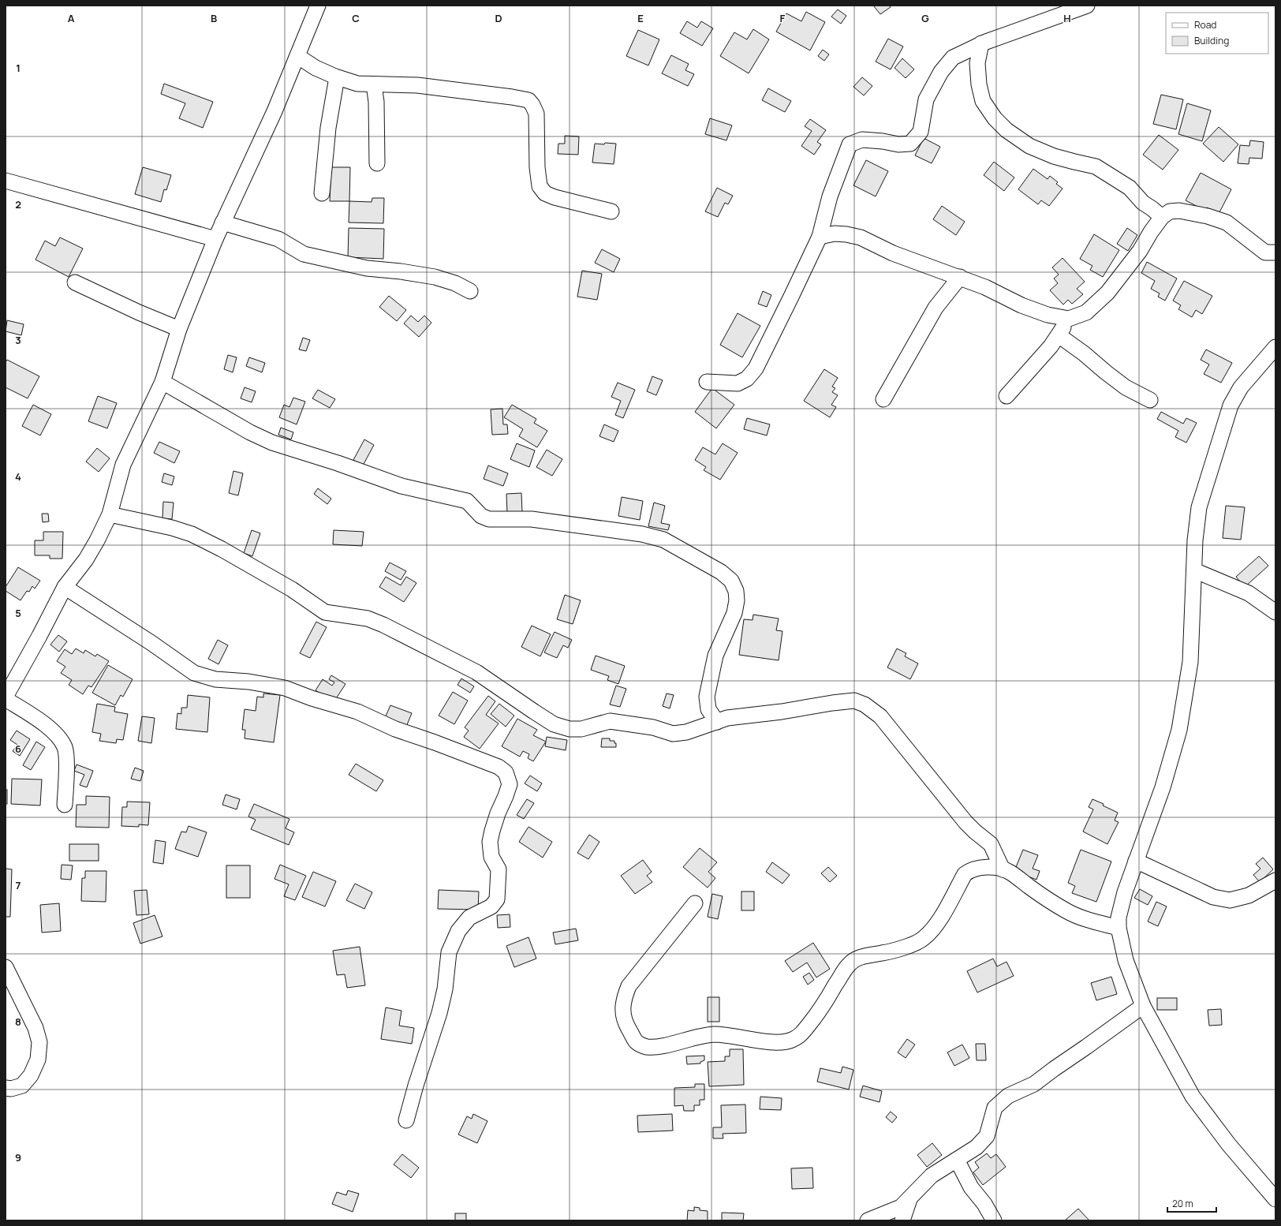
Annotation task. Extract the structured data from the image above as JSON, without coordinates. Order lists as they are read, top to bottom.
{
  "legend": ["Road", "Building"],
  "scale_bar": "20 m",
  "grid": {
    "columns": [
      "A",
      "B",
      "C",
      "D",
      "E",
      "F",
      "G",
      "H"
    ],
    "rows": [
      "1",
      "2",
      "3",
      "4",
      "5",
      "6",
      "7",
      "8",
      "9"
    ]
  }
}
